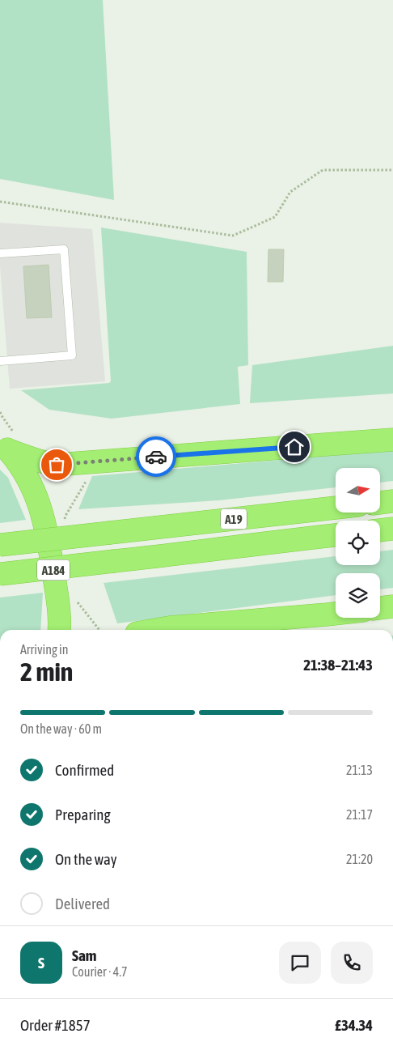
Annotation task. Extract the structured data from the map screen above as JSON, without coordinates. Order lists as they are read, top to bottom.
{
  "streets": {
    "highway": ["A19", "A184"]
  },
  "north": "right",
  "page": {
    "heading": ["2 min", "Arriving in", "21:38–21:43"],
    "panel": [
      "Sam",
      "Courier · 4.7",
      "Order #1857",
      "£34.34"
    ],
    "bar": "On the way · 60 m",
    "list": [
      ["Confirmed", "21:13"],
      ["Preparing", "21:17"],
      ["On the way", "21:20"],
      "Delivered"
    ],
    "round": "S"
  }
}
